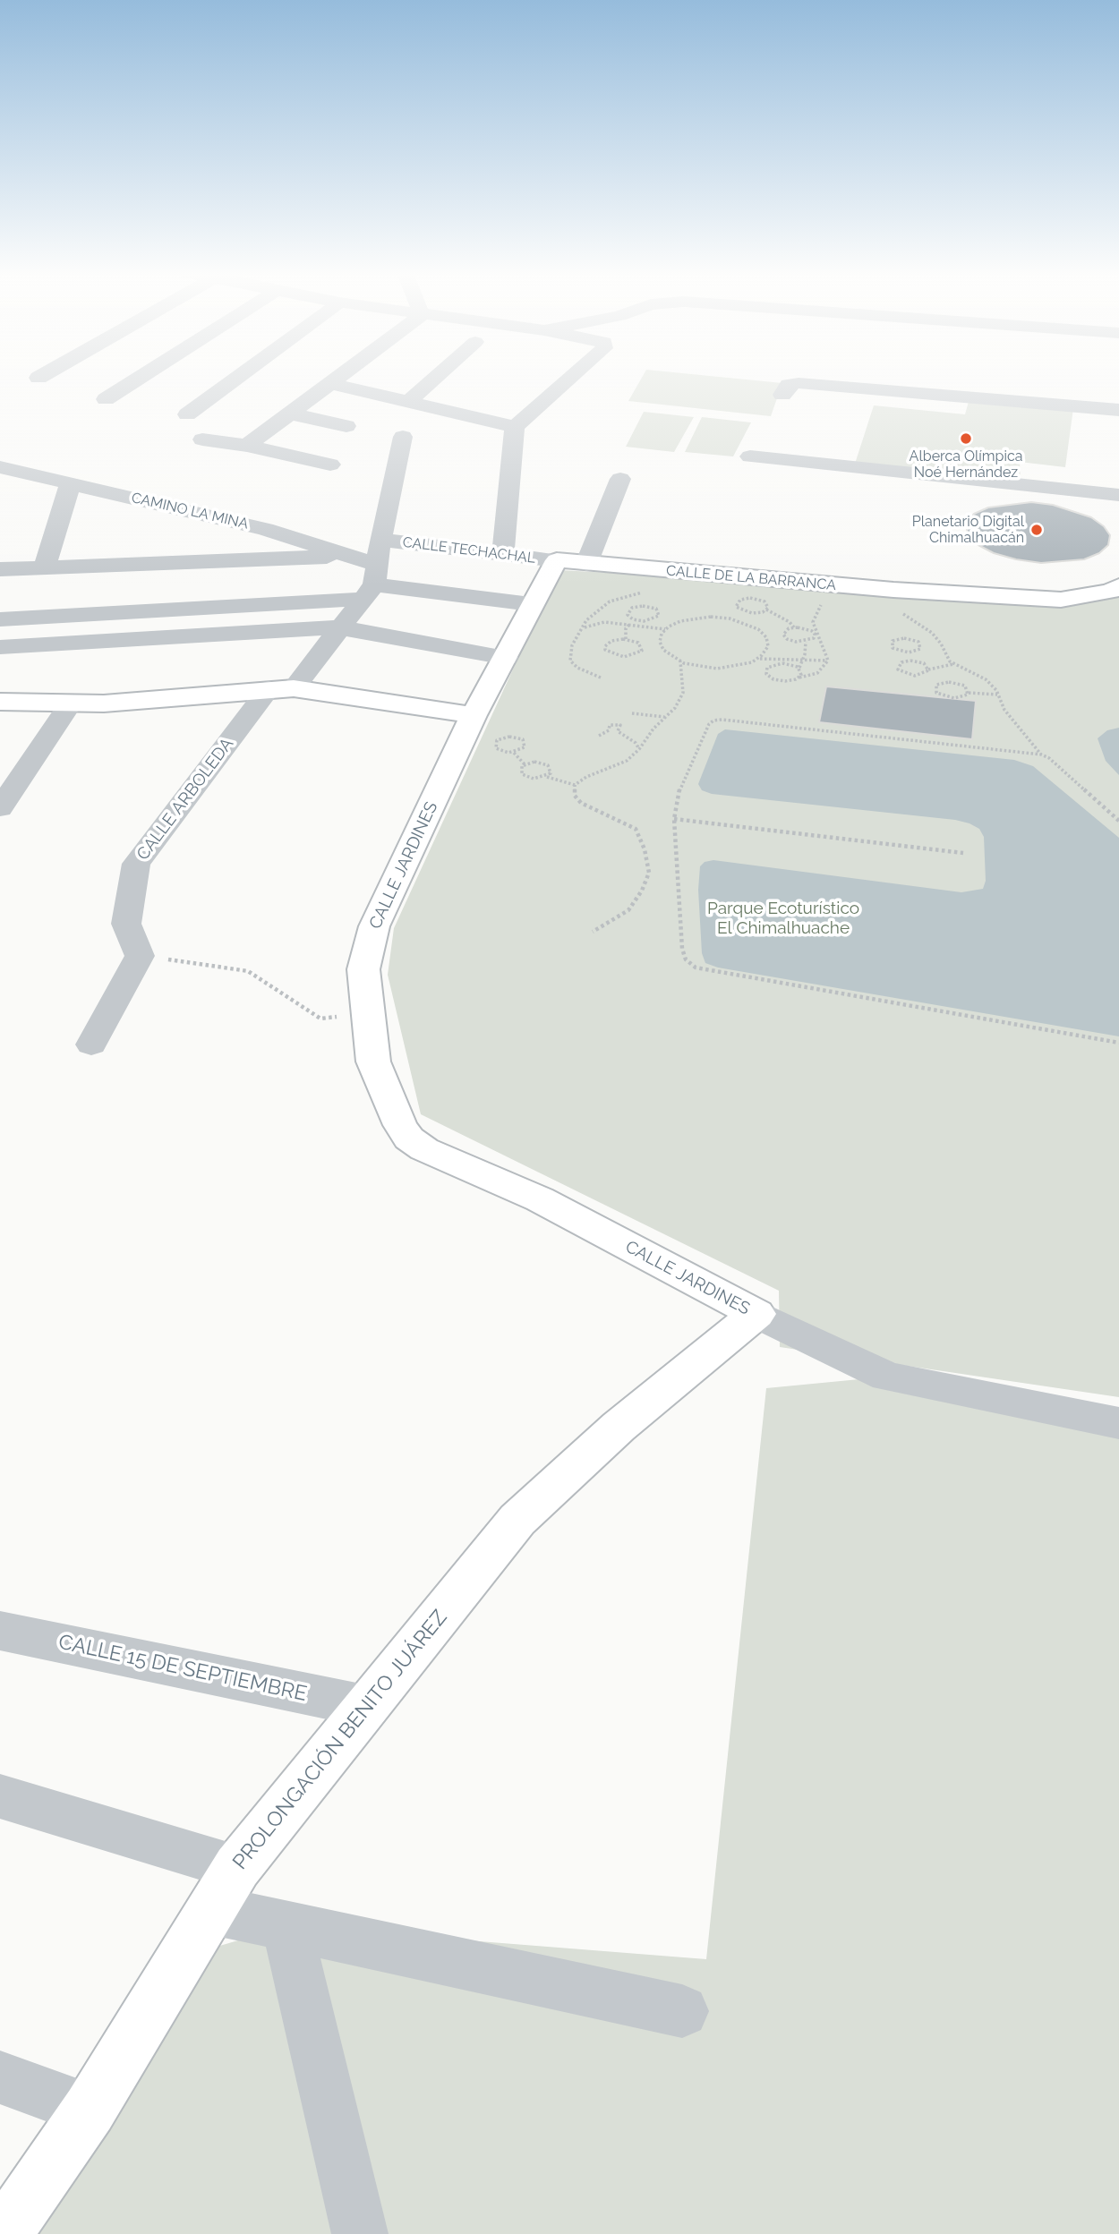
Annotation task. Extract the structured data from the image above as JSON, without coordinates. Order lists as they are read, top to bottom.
{
  "streets": {
    "main road": ["CALLE DE LA BARRANCA", "CALLE JARDINES", "PROLONGACIÓN BENITO JUÁREZ"],
    "street": [
      "CAMINO LA MINA",
      "CALLE TECHACHAL",
      "CALLE ARBOLEDA",
      "CALLE 15 DE SEPTIEMBRE"
    ]
  },
  "crossings": [
    ["CAMINO LA MINA", "CALLE ARBOLEDA"],
    ["CALLE TECHACHAL", "CALLE DE LA BARRANCA"],
    ["CALLE JARDINES", "PROLONGACIÓN BENITO JUÁREZ"],
    ["CALLE 15 DE SEPTIEMBRE", "PROLONGACIÓN BENITO JUÁREZ"]
  ],
  "parks": ["Parque Ecoturístico El Chimalhuache"],
  "places": ["Alberca Olímpica Noé Hernández", "Planetario Digital Chimalhuacán"]
}
